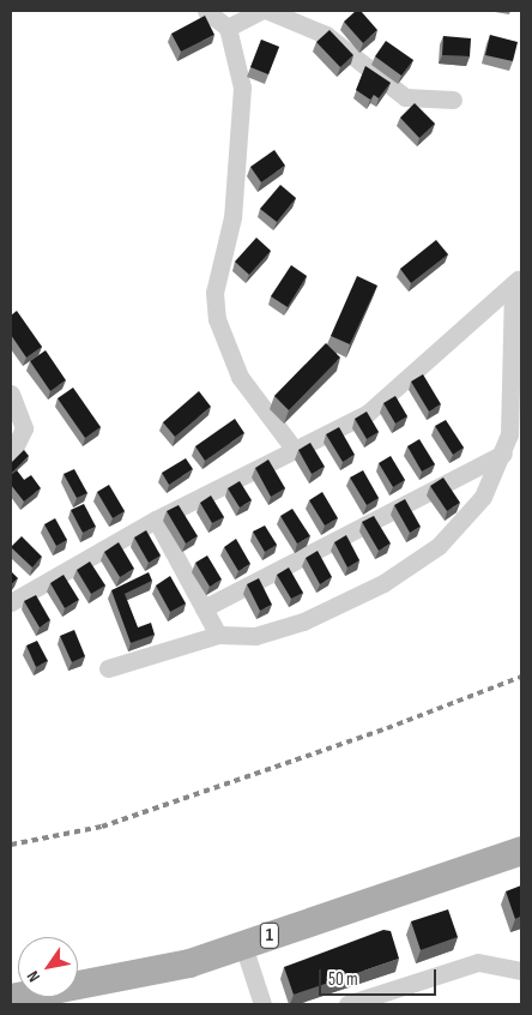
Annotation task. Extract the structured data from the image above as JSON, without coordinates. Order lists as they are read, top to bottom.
{
  "streets": {
    "main road": ["1"]
  },
  "scale_bar": "50 m",
  "north": "bottom left"
}
